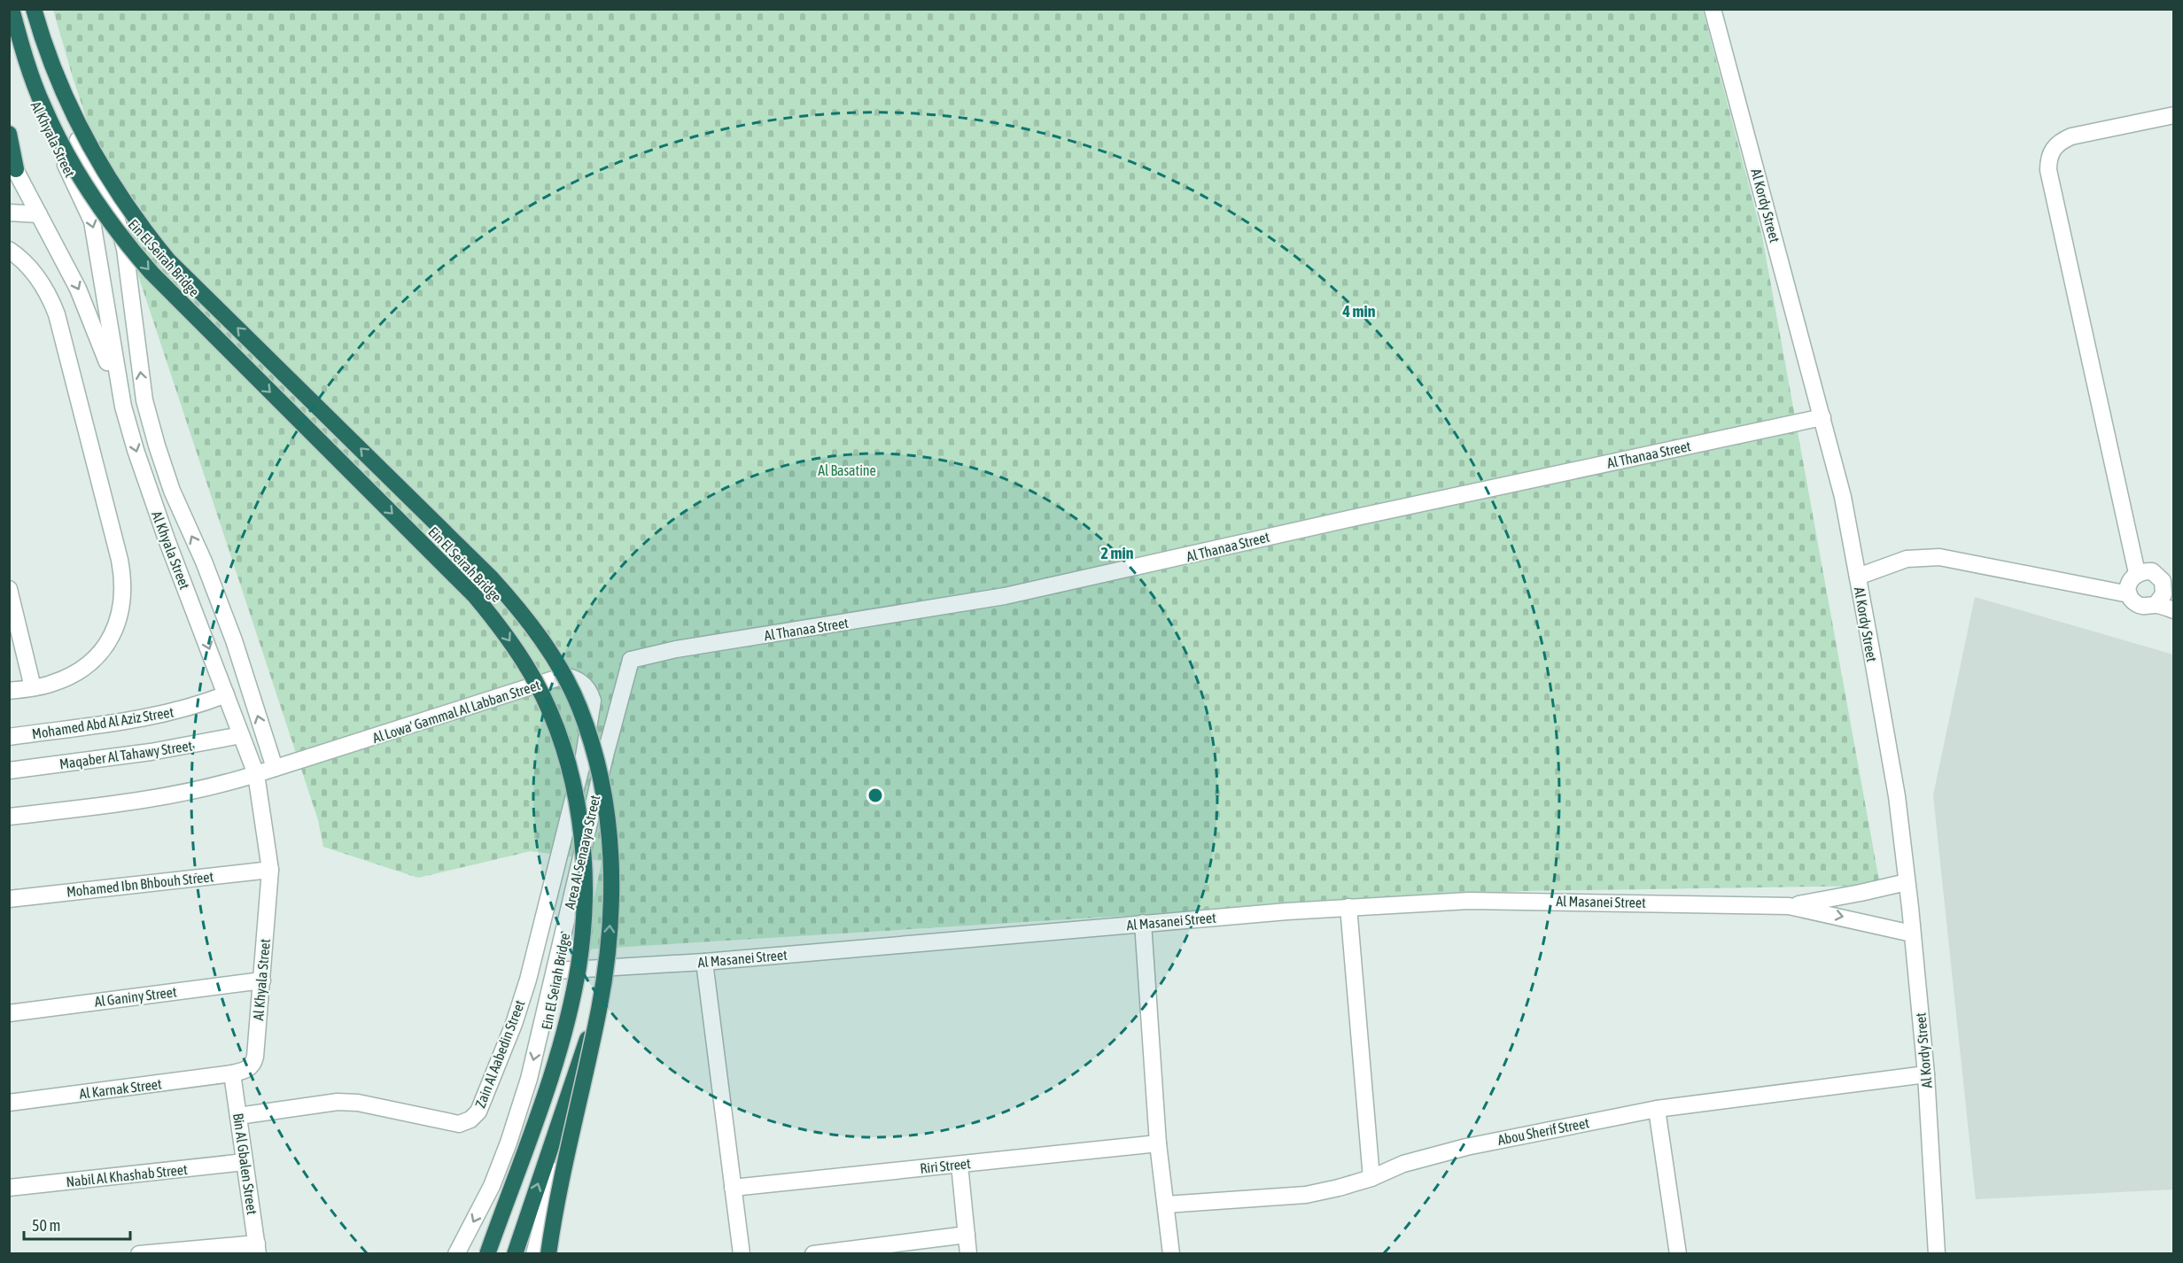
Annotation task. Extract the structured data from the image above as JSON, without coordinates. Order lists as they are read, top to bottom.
{
  "streets": {
    "highway": ["Ein El Seirah Bridge"],
    "street": [
      "Al Khyala Street",
      "Al Kordy Street",
      "Al Thanaa Street",
      "Al Lowa' Gammal Al Labban Street",
      "Mohamed Abd Al Aziz Street",
      "Maqaber Al Tahawy Street",
      "Area Al Senaaya Street",
      "Mohamed Ibn Bhbouh Street",
      "Al Masanei Street",
      "Al Ganiny Street",
      "Zain Al Aabedin Street",
      "Al Karnak Street",
      "Abou Sherif Street",
      "Bin Al Gbalen Street",
      "Riri Street",
      "Nabil Al Khashab Street"
    ]
  },
  "crossings": [
    ["Al Khyala Street", "Al Lowa' Gammal Al Labban Street"],
    ["Al Khyala Street", "Mohamed Abd Al Aziz Street"],
    ["Al Khyala Street", "Maqaber Al Tahawy Street"],
    ["Al Khyala Street", "Mohamed Ibn Bhbouh Street"],
    ["Al Khyala Street", "Al Ganiny Street"],
    ["Al Khyala Street", "Al Karnak Street"],
    ["Al Khyala Street", "Bin Al Gbalen Street"],
    ["Al Kordy Street", "Al Thanaa Street"],
    ["Al Kordy Street", "Al Masanei Street"],
    ["Al Kordy Street", "Abou Sherif Street"],
    ["Al Thanaa Street", "Area Al Senaaya Street"],
    ["Al Lowa' Gammal Al Labban Street", "Zain Al Aabedin Street"],
    ["Area Al Senaaya Street", "Al Masanei Street"],
    ["Zain Al Aabedin Street", "Bin Al Gbalen Street"],
    ["Al Karnak Street", "Bin Al Gbalen Street"],
    ["Bin Al Gbalen Street", "Nabil Al Khashab Street"]
  ],
  "parks": ["Al Basatine"],
  "scale_bar": "50 m",
  "rings": ["4 min", "2 min"]
}
